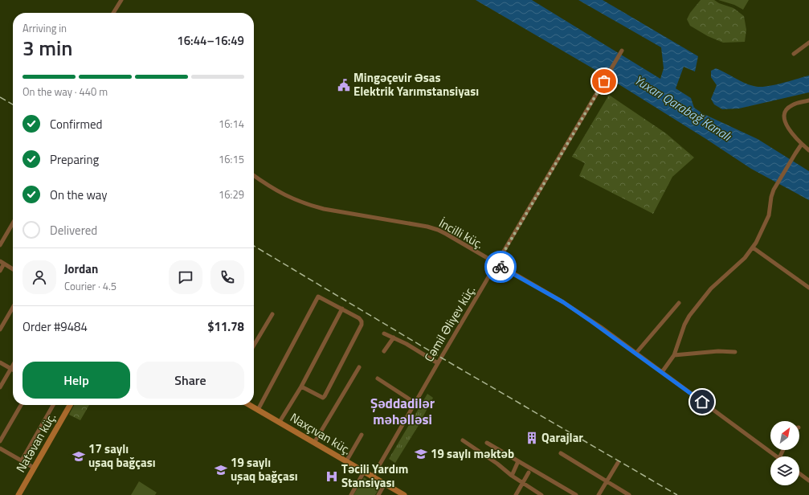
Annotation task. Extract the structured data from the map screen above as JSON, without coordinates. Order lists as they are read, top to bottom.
{
  "streets": {
    "street": [
      "İncilli küç.",
      "Cəmil Əliyev küç.",
      "Naxçıvan küç.",
      "Natəvan küç."
    ]
  },
  "crossings": [
    ["İncilli küç.", "Cəmil Əliyev küç."],
    ["Cəmil Əliyev küç.", "Naxçıvan küç."]
  ],
  "districts": ["Şəddadilər məhəlləsi"],
  "water": ["Yuxarı Qarabağ Kanalı"],
  "places": {
    "public building": ["Mingəçevir Əsas Elektrik Yarımstansiyası"],
    "building": ["Qarajlar"],
    "school or university": ["19 saylı məktəb", "17 saylı uşaq bağçası", "19 saylı uşaq bağçası"],
    "hospital": ["Təcili Yardım Stansiyası"]
  },
  "north": "top right",
  "page": {
    "heading": ["3 min", "Arriving in", "16:44–16:49"],
    "panel": [
      "Jordan",
      "Courier · 4.5",
      "Order #9484",
      "$11.78"
    ],
    "bar": "On the way · 440 m",
    "list": [
      ["Confirmed", "16:14"],
      ["Preparing", "16:15"],
      ["On the way", "16:29"],
      "Delivered"
    ],
    "buttons": ["Help", "Share"]
  }
}
